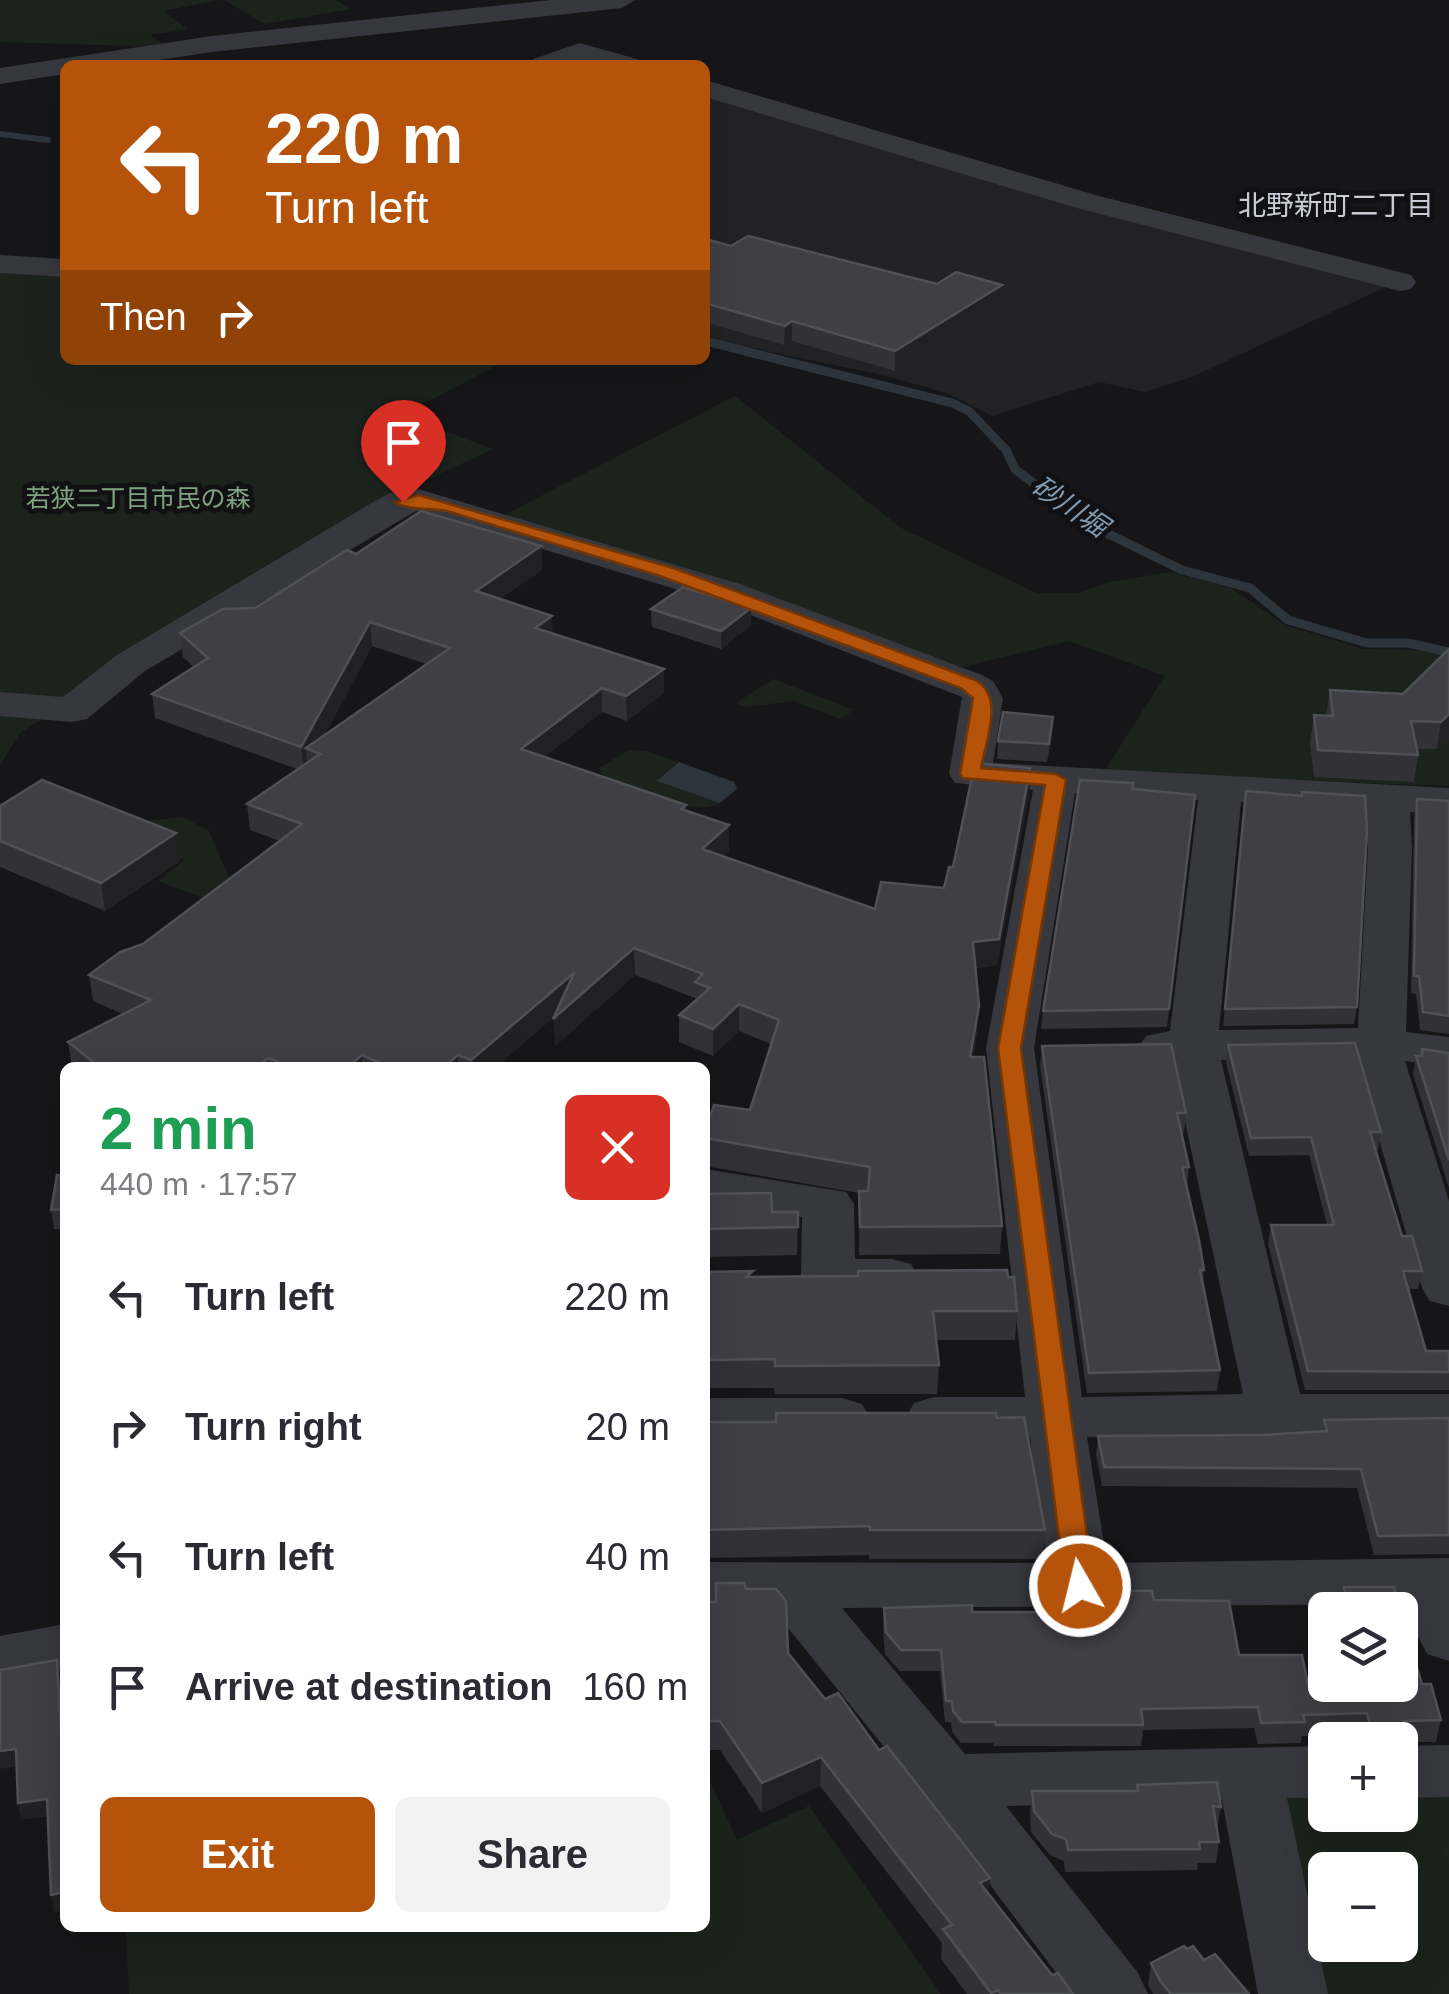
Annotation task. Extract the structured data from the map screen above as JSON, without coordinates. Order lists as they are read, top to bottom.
{
  "districts": ["北野新町二丁目"],
  "water": ["砂川堀"],
  "parks": ["若狭二丁目市民の森"],
  "page": {
    "turn": ["220 m", "Turn left"],
    "then": "Then",
    "heading": ["2 min", "440 m · 17:57"],
    "list": [
      {
        "name": "Turn left",
        "value": "220 m"
      },
      {
        "name": "Turn right",
        "value": "20 m"
      },
      {
        "name": "Turn left",
        "value": "40 m"
      },
      {
        "name": "Arrive at destination",
        "value": "160 m"
      }
    ],
    "map_buttons": ["+", "−"],
    "buttons": ["Exit", "Share"]
  }
}
